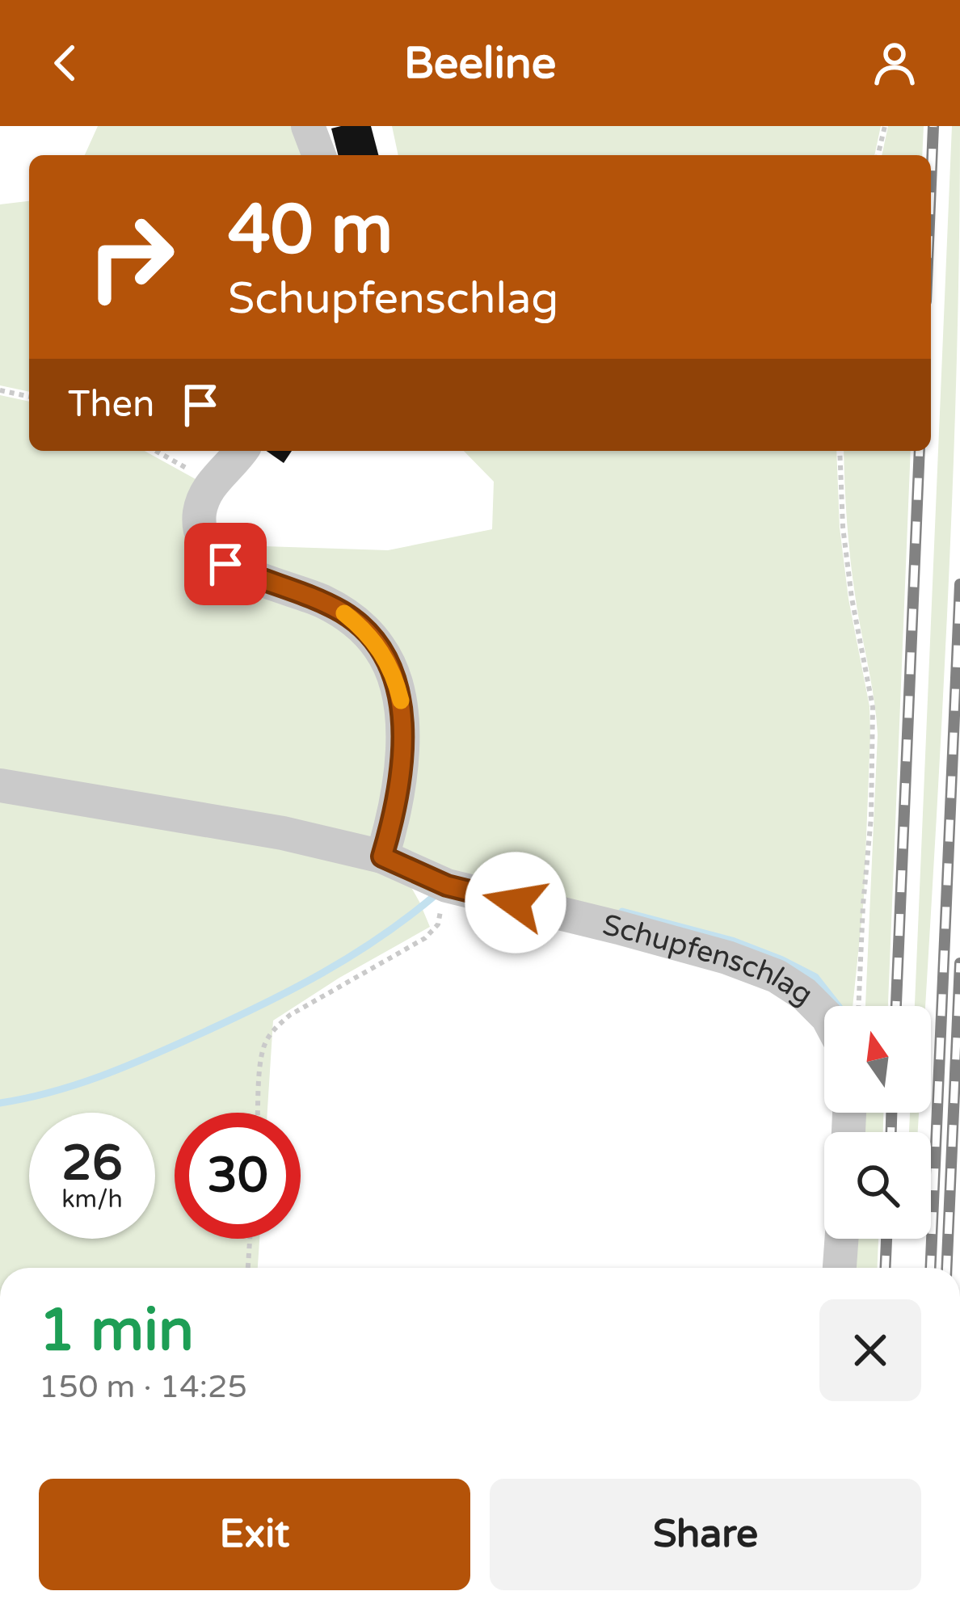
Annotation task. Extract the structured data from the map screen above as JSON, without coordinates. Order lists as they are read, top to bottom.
{
  "streets": {
    "street": ["Schupfenschlag"]
  },
  "north": "top",
  "page": {
    "header": "Beeline",
    "turn": ["40 m", "Schupfenschlag"],
    "then": "Then",
    "speed": "26 km/h",
    "limit": "30",
    "heading": ["1 min", "150 m · 14:25"],
    "buttons": ["Exit", "Share"]
  }
}
